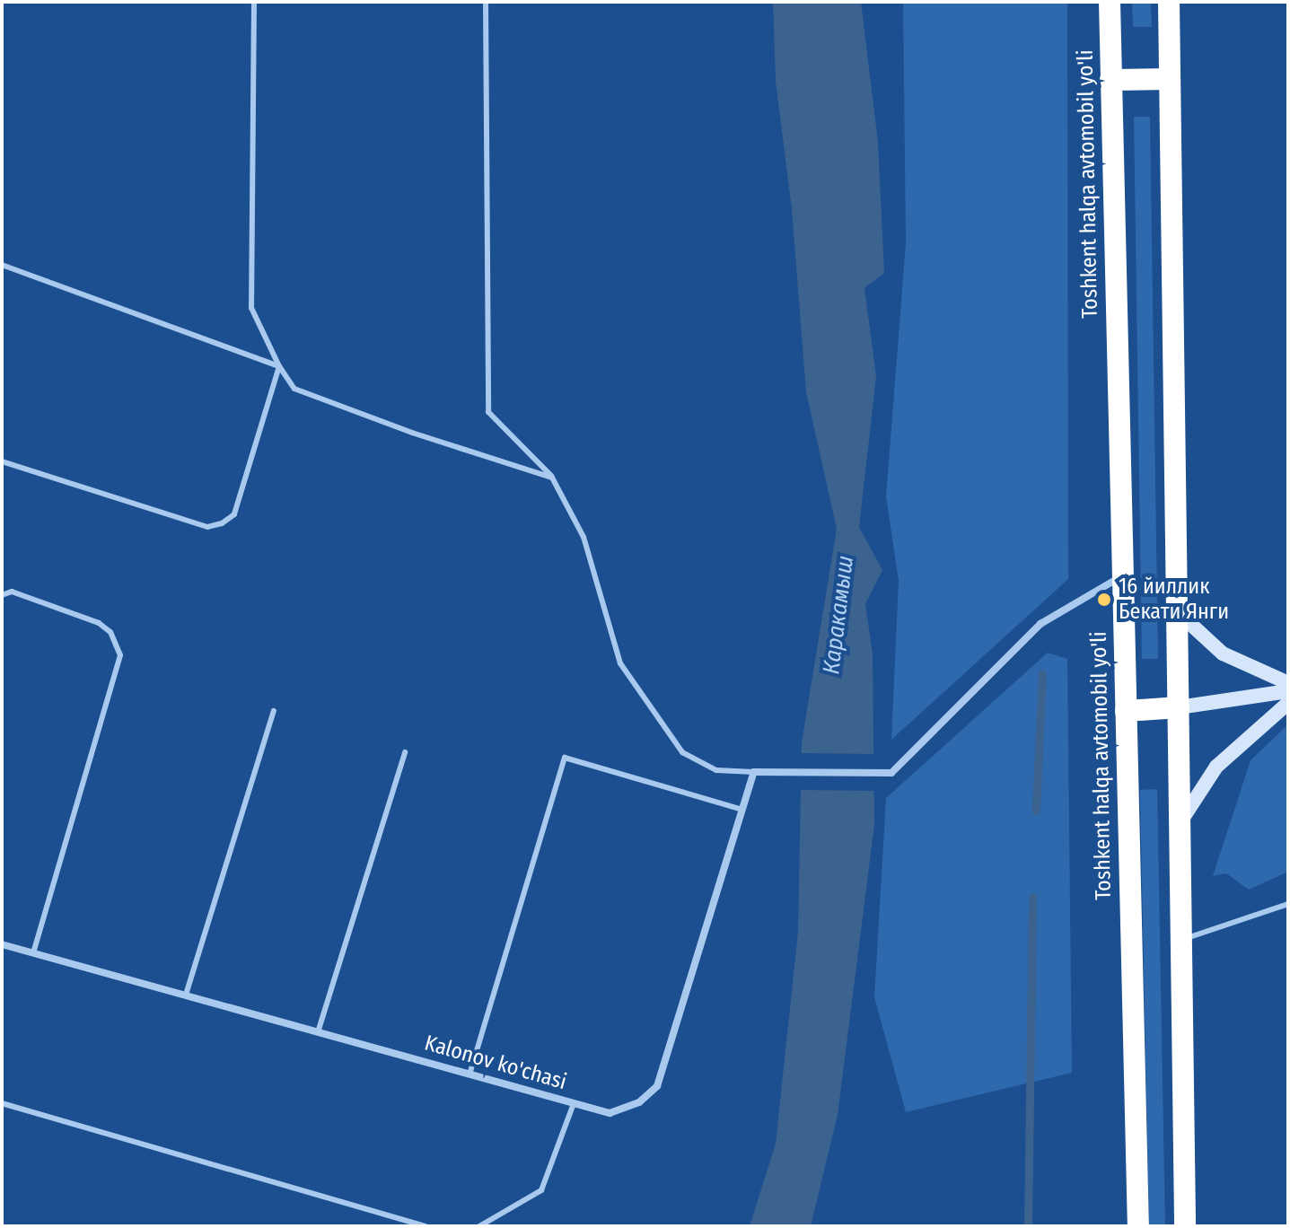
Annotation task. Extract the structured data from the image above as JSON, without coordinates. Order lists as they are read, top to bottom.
{
  "streets": {
    "highway": ["Toshkent halqa avtomobil yo'li"],
    "street": ["Kalonov ko'chasi"]
  },
  "water": ["Каракамыш"],
  "places": ["16 йиллик Бекати Янги"]
}
